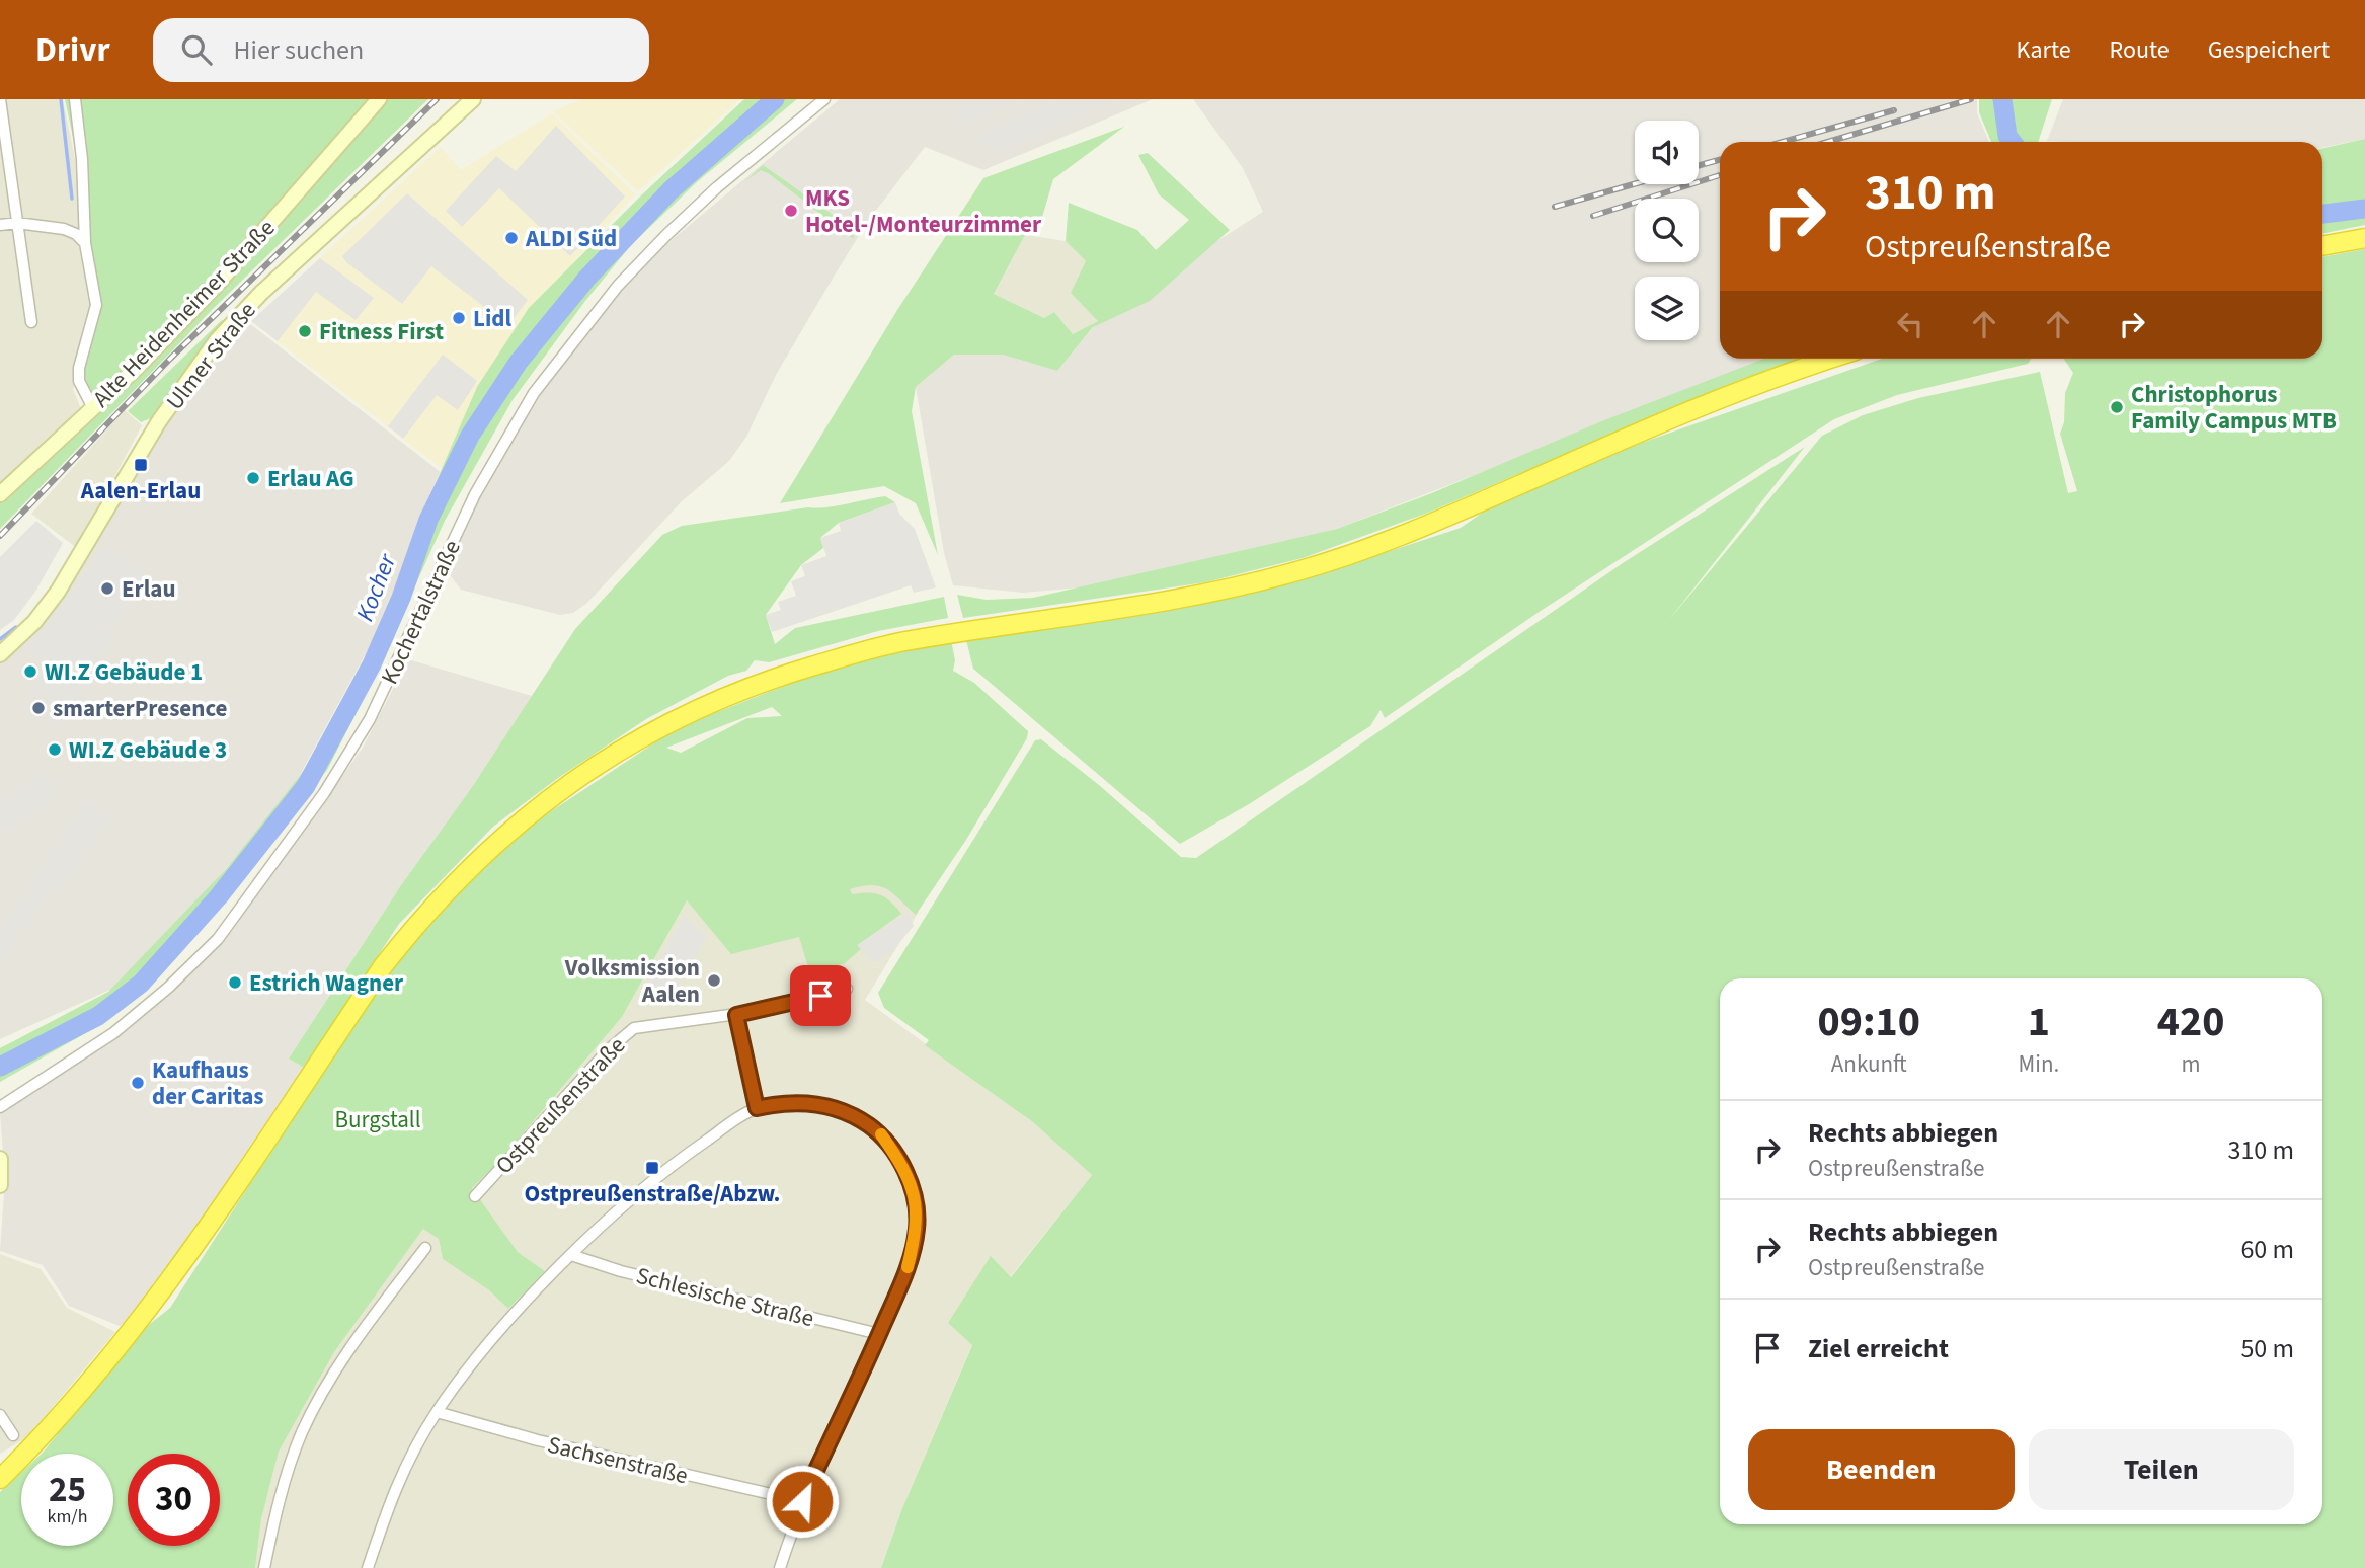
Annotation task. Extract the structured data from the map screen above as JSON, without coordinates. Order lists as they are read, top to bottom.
{
  "streets": {
    "street": [
      "Alte Heidenheimer Straße",
      "Ulmer Straße",
      "Kochertalstraße",
      "Ostpreußenstraße",
      "Schlesische Straße",
      "Sachsenstraße"
    ]
  },
  "water": ["Kocher"],
  "parks": ["Burgstall"],
  "places": {
    "other": [
      "MKS Hotel-/Monteurzimmer",
      "ALDI Süd",
      "Lidl",
      "Fitness First",
      "Christophorus Family Campus MTB",
      "Erlau AG",
      "Erlau",
      "WI.Z Gebäude 1",
      "smarterPresence",
      "WI.Z Gebäude 3",
      "Volksmission Aalen",
      "Estrich Wagner",
      "Kaufhaus der Caritas"
    ],
    "transit": ["Aalen-Erlau", "Ostpreußenstraße/Abzw."]
  },
  "page": {
    "header": "Drivr",
    "search": "Hier suchen",
    "nav": ["Karte", "Route", "Gespeichert"],
    "turn": ["310 m", "Ostpreußenstraße"],
    "eta": [
      "09:10",
      "Ankunft",
      "1",
      "Min.",
      "420",
      "m"
    ],
    "list": [
      {
        "name": "Rechts abbiegen",
        "note": "Ostpreußenstraße",
        "value": "310 m"
      },
      {
        "name": "Rechts abbiegen",
        "note": "Ostpreußenstraße",
        "value": "60 m"
      },
      {
        "name": "Ziel erreicht",
        "value": "50 m"
      }
    ],
    "buttons": ["Beenden", "Teilen"],
    "speed": "25 km/h",
    "limit": "30"
  }
}
